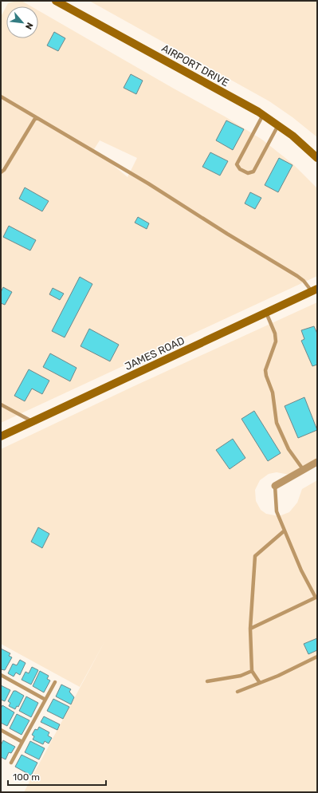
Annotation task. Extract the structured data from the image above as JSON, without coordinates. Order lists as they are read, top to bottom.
{
  "streets": {
    "main road": ["AIRPORT DRIVE", "JAMES ROAD"]
  },
  "scale_bar": "100 m",
  "north": "bottom right"
}
